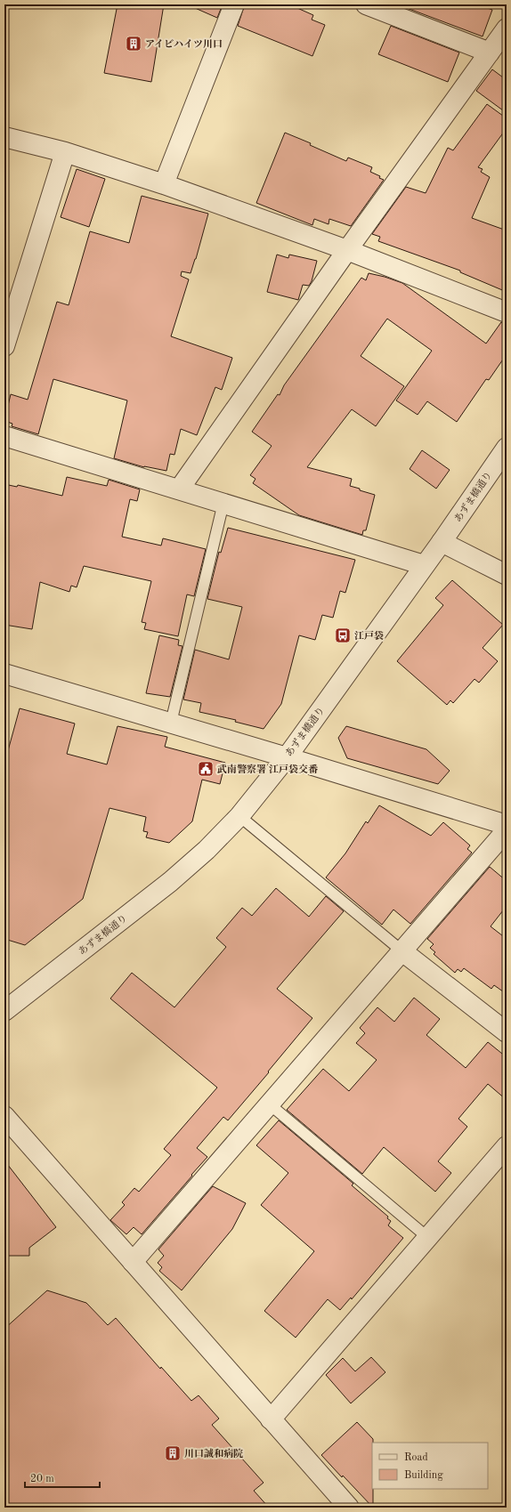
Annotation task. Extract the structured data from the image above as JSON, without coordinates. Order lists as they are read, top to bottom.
{
  "streets": {
    "street": ["あずま橋通り"]
  },
  "places": {
    "building": ["アイビハイツ川口", "川口誠和病院"],
    "bus stop": ["江戸袋"],
    "public building": ["武南警察署 江戸袋交番"]
  },
  "legend": ["Road", "Building"],
  "scale_bar": "20 m"
}
